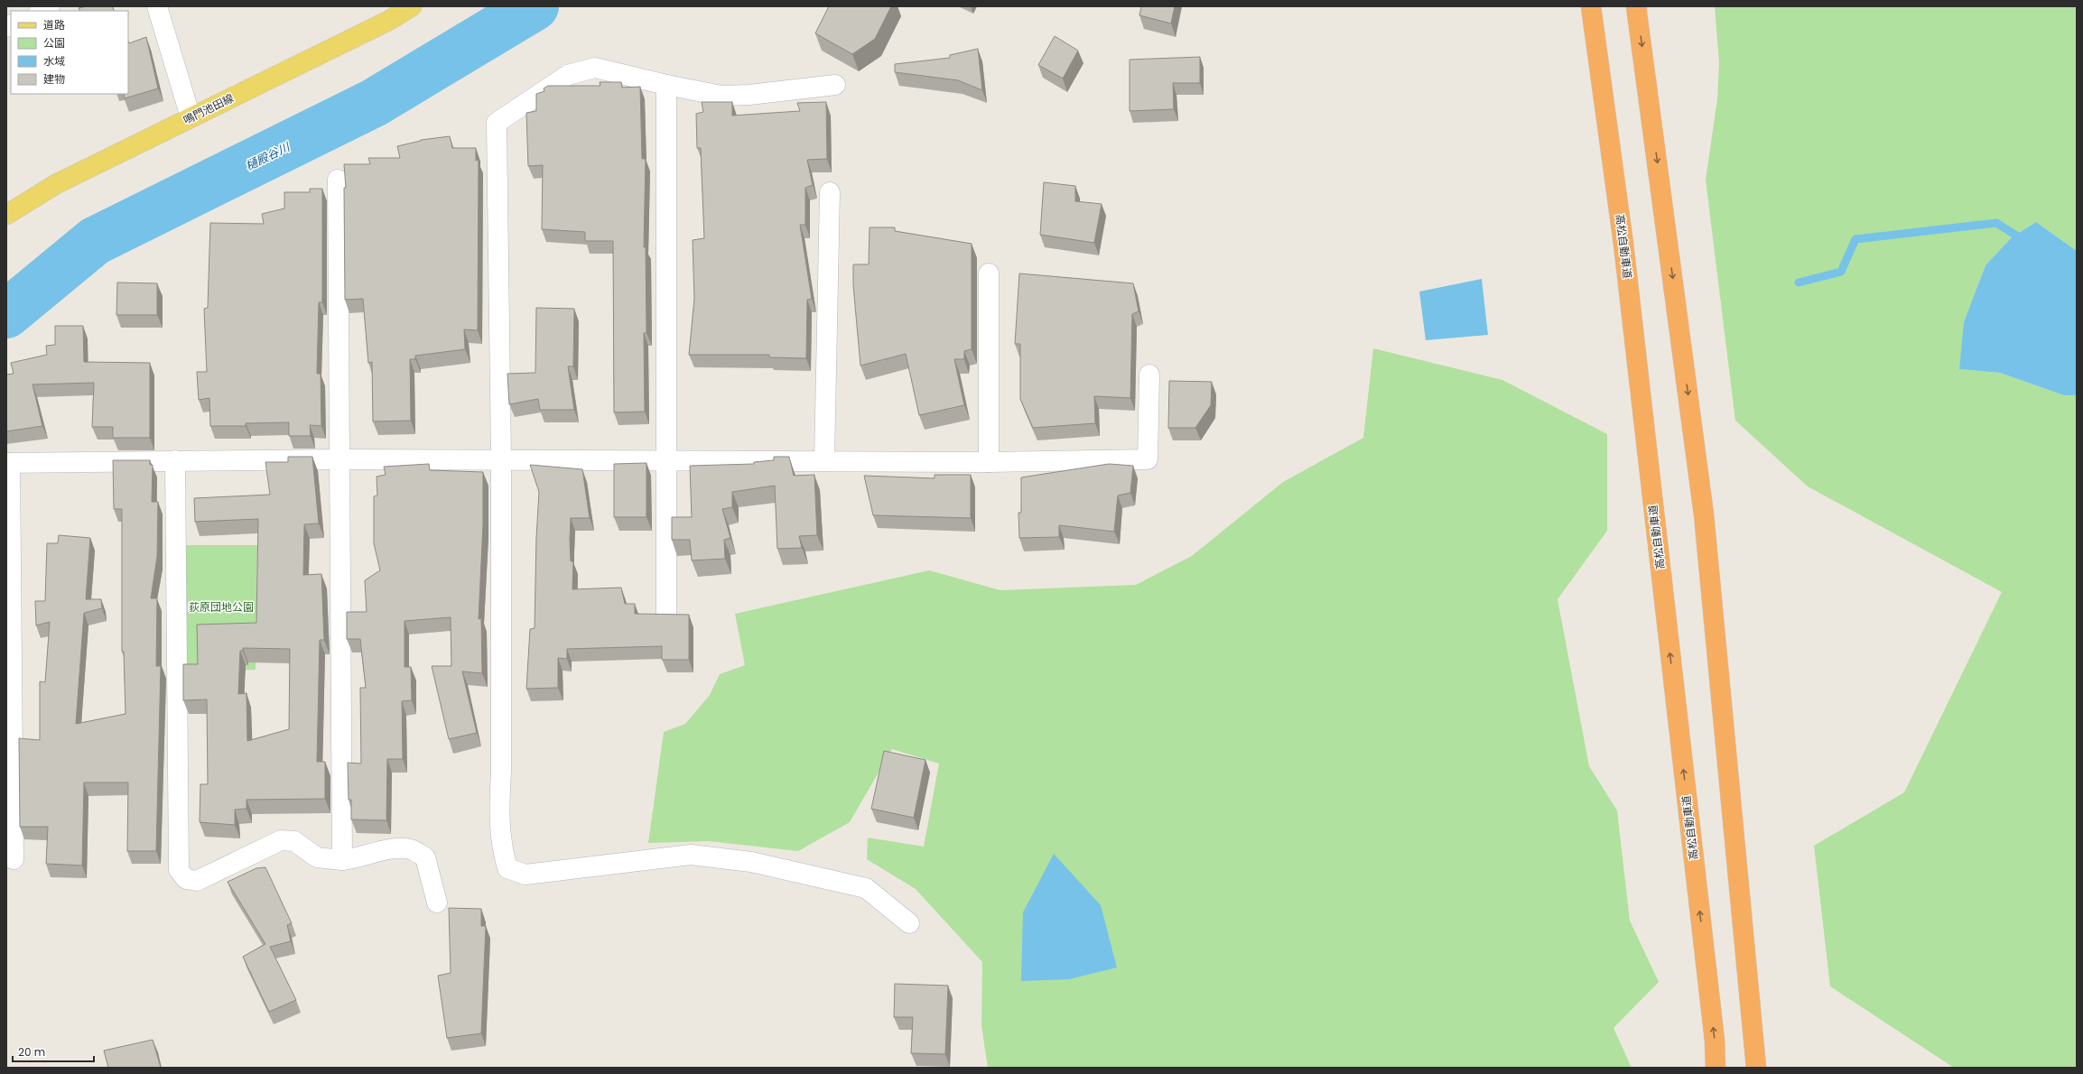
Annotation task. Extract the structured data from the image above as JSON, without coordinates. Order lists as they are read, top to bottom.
{
  "streets": {
    "highway": ["高松自動車道"],
    "main road": ["鳴門池田線"]
  },
  "water": ["樋殿谷川"],
  "parks": ["荻原団地公園"],
  "legend": [
    "道路",
    "公園",
    "水域",
    "建物"
  ],
  "scale_bar": "20 m"
}
